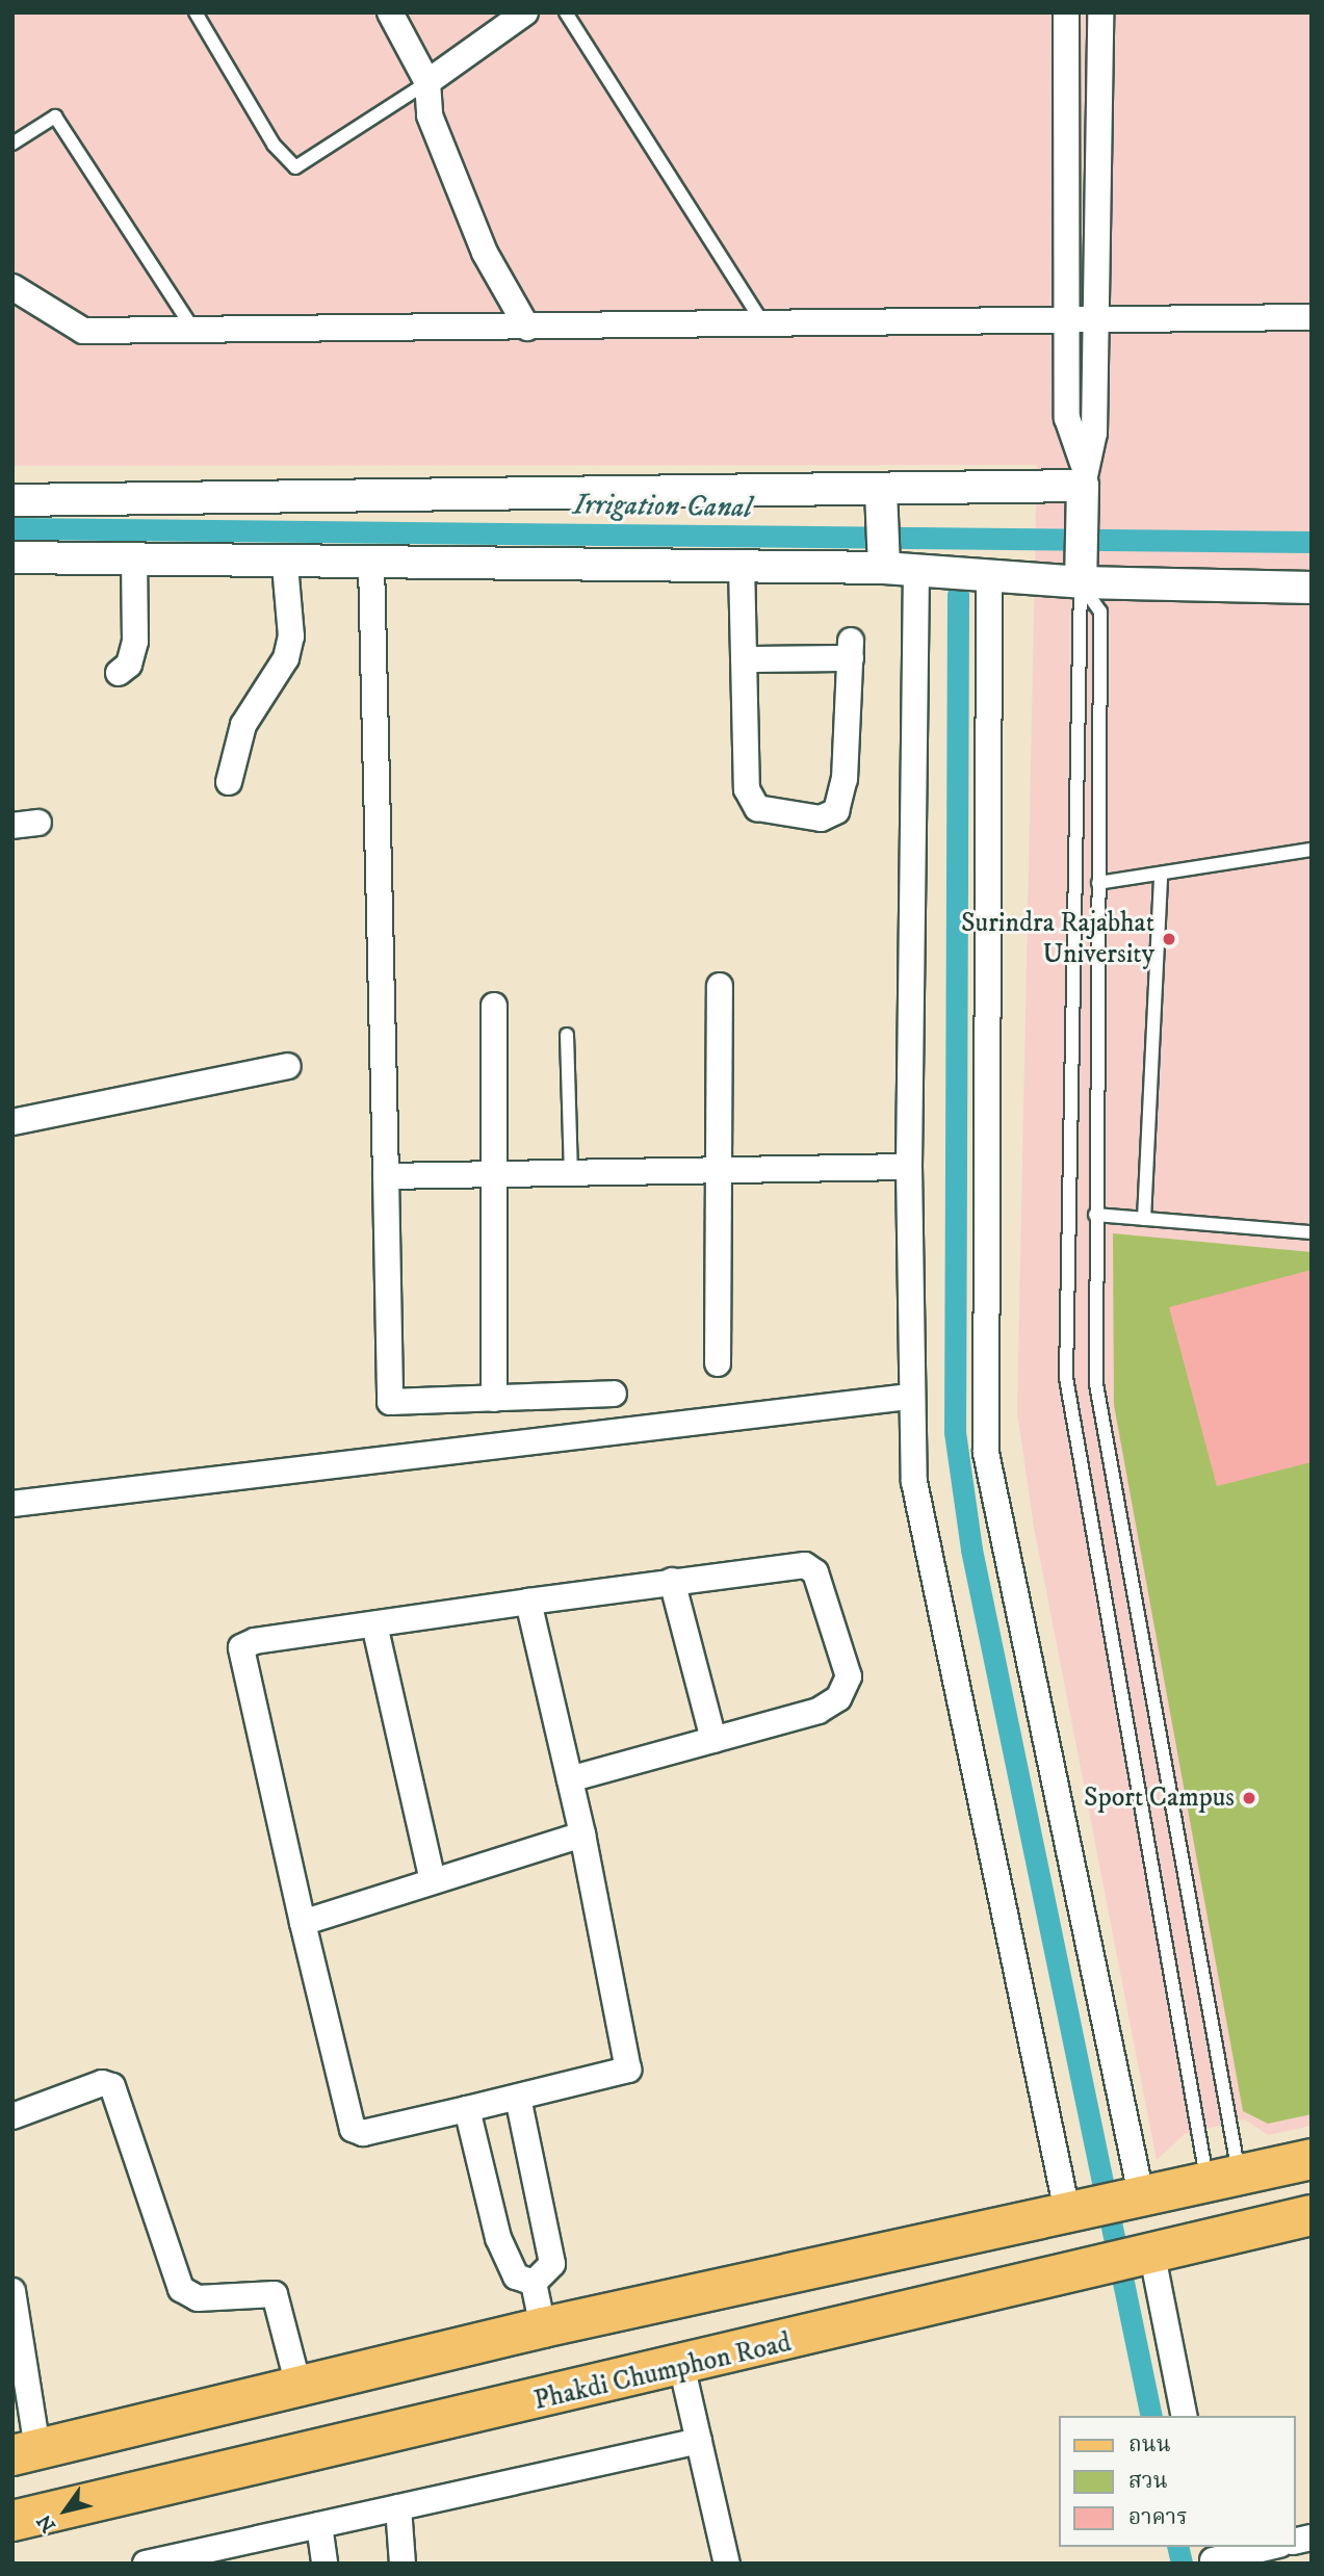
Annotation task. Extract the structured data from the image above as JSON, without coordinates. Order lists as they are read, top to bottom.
{
  "streets": {
    "main road": ["Phakdi Chumphon Road"]
  },
  "water": ["Irrigation Canal"],
  "places": ["Surindra Rajabhat University", "Sport Campus"],
  "legend": ["ถนน", "สวน", "อาคาร"],
  "north": "bottom left"
}
